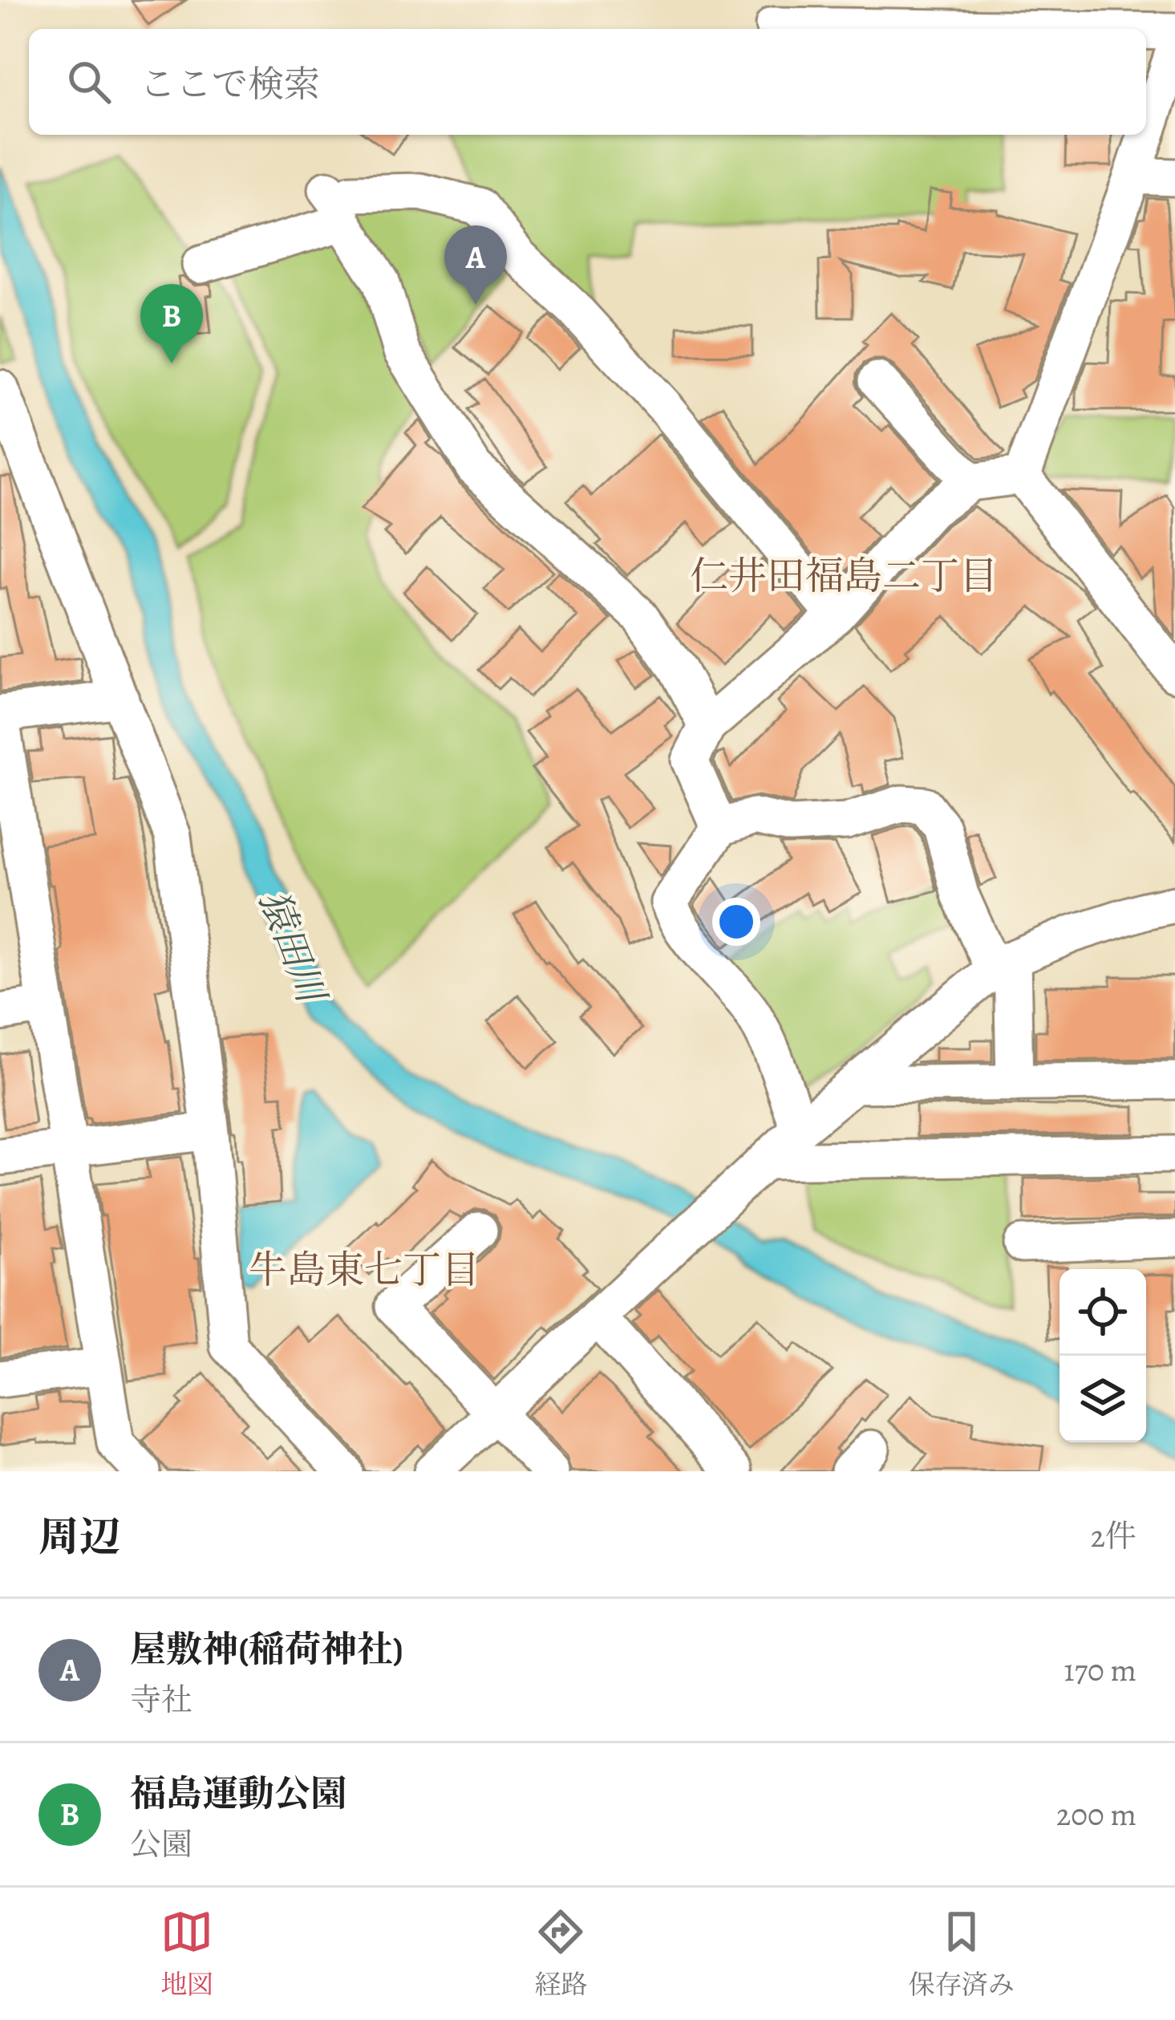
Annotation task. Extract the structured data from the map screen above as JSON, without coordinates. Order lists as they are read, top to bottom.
{
  "districts": ["仁井田福島二丁目", "牛島東七丁目"],
  "water": ["猿田川"],
  "page": {
    "search": "ここで検索",
    "pins": ["A", "B"],
    "heading": ["周辺", "2件"],
    "list": [
      {
        "mark": "A",
        "name": "屋敷神(稲荷神社)",
        "note": "寺社",
        "value": "170 m"
      },
      {
        "mark": "B",
        "name": "福島運動公園",
        "note": "公園",
        "value": "200 m"
      }
    ],
    "nav": ["地図", "経路", "保存済み"]
  }
}
